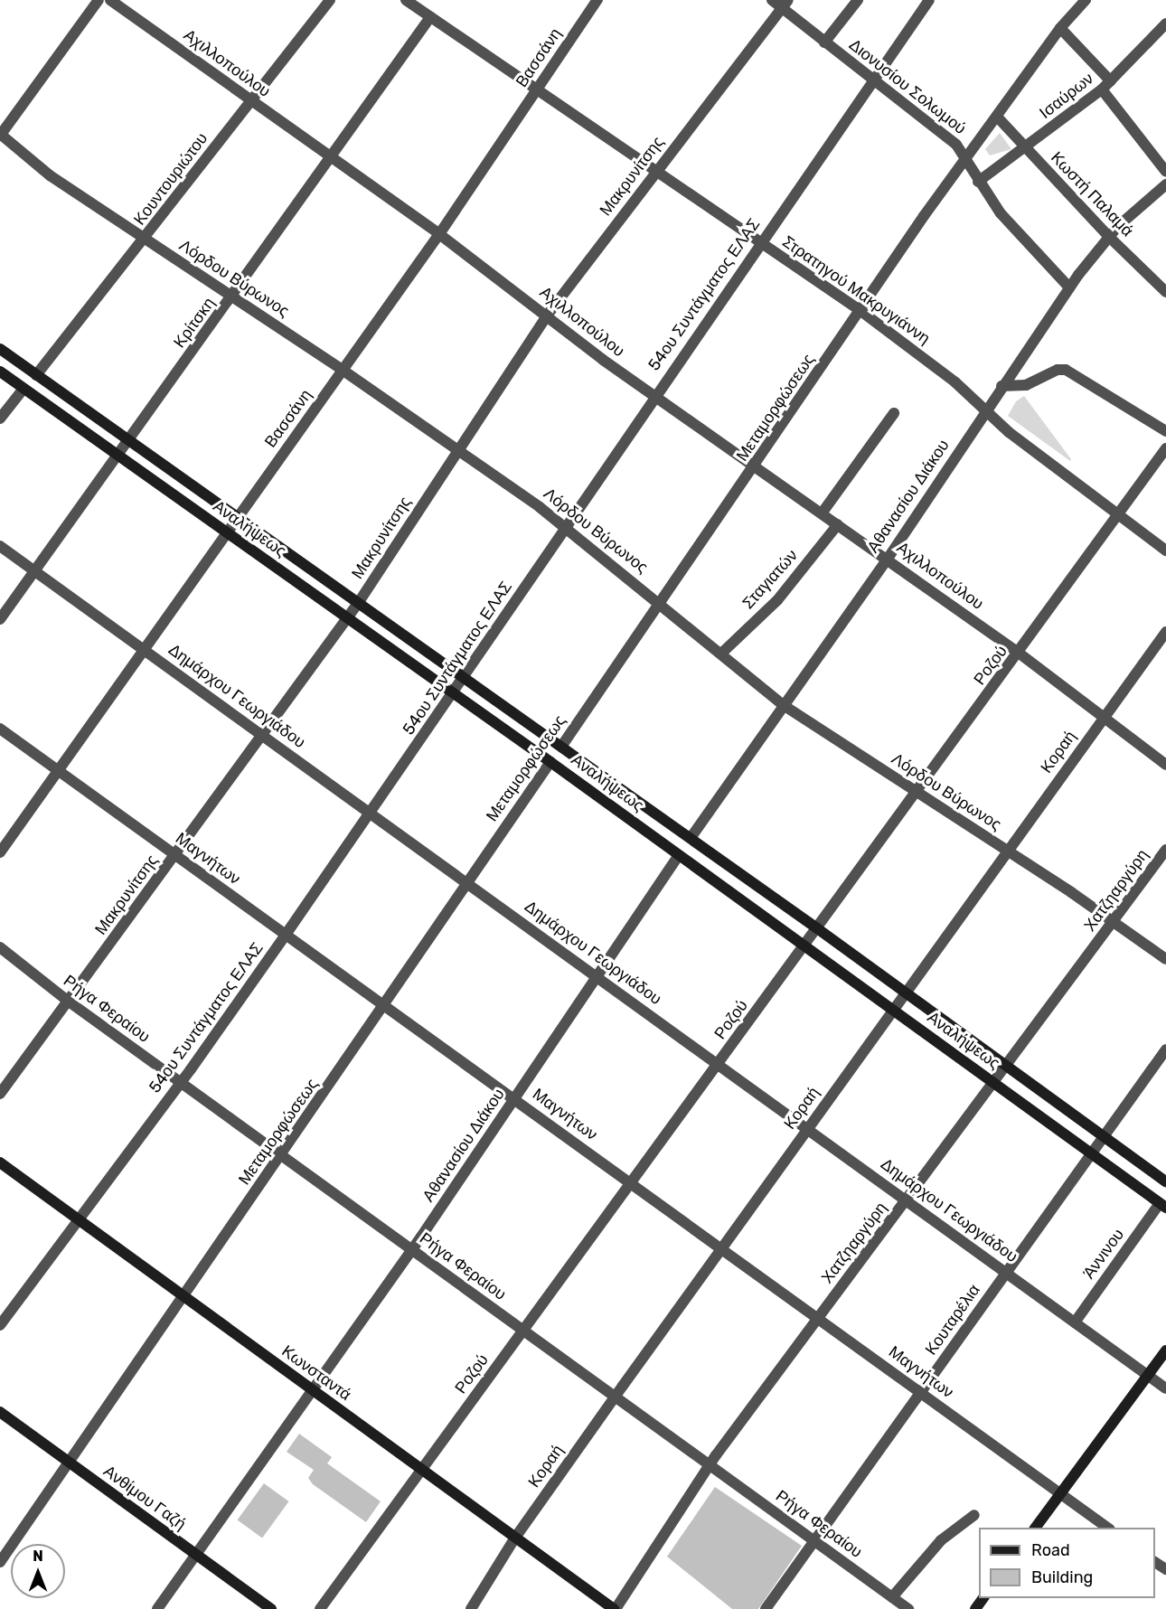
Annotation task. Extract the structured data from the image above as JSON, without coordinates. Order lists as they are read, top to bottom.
{
  "streets": {
    "main road": [
      "Μεταμορφώσεως",
      "Αναλήψεως",
      "Κωνσταντά",
      "Ανθίμου Γαζή"
    ],
    "street": [
      "Βασσάνη",
      "Αχιλλοπούλου",
      "Διονυσίου Σολωμού",
      "Ισαύρων",
      "Μακρυνίτσης",
      "Κουντουριώτου",
      "Κωστή Παλαμά",
      "Λόρδου Βύρωνος",
      "Στρατηγού Μακρυγιάννη",
      "54ου Συντάγματος ΕΛΑΣ",
      "Κρίτσκη",
      "Αθανασίου Διάκου",
      "Σταγιατών",
      "Ροζού",
      "Δημάρχου Γεωργιάδου",
      "Κοραή",
      "Μαγνήτων",
      "Χατζηαργύρη",
      "Ρήγα Φεραίου",
      "Άννινου",
      "Κουταρέλια"
    ]
  },
  "crossings": [
    ["Βασσάνη", "Αχιλλοπούλου"],
    ["Βασσάνη", "Λόρδου Βύρωνος"],
    ["Βασσάνη", "Στρατηγού Μακρυγιάννη"],
    ["Βασσάνη", "Αναλήψεως"],
    ["Βασσάνη", "Δημάρχου Γεωργιάδου"],
    ["Βασσάνη", "Μαγνήτων"],
    ["Αχιλλοπούλου", "Μακρυνίτσης"],
    ["Αχιλλοπούλου", "Κουντουριώτου"],
    ["Αχιλλοπούλου", "54ου Συντάγματος ΕΛΑΣ"],
    ["Αχιλλοπούλου", "Κρίτσκη"],
    ["Αχιλλοπούλου", "Μεταμορφώσεως"],
    ["Αχιλλοπούλου", "Αθανασίου Διάκου"],
    ["Αχιλλοπούλου", "Σταγιατών"],
    ["Αχιλλοπούλου", "Ροζού"],
    ["Αχιλλοπούλου", "Κοραή"],
    ["Διονυσίου Σολωμού", "Ισαύρων"],
    ["Διονυσίου Σολωμού", "Μακρυνίτσης"],
    ["Διονυσίου Σολωμού", "54ου Συντάγματος ΕΛΑΣ"],
    ["Διονυσίου Σολωμού", "Μεταμορφώσεως"],
    ["Διονυσίου Σολωμού", "Αθανασίου Διάκου"],
    ["Ισαύρων", "Κωστή Παλαμά"],
    ["Μακρυνίτσης", "Λόρδου Βύρωνος"],
    ["Μακρυνίτσης", "Στρατηγού Μακρυγιάννη"],
    ["Μακρυνίτσης", "Αναλήψεως"],
    ["Μακρυνίτσης", "Δημάρχου Γεωργιάδου"],
    ["Μακρυνίτσης", "Μαγνήτων"],
    ["Μακρυνίτσης", "Ρήγα Φεραίου"],
    ["Κουντουριώτου", "Λόρδου Βύρωνος"],
    ["Κουντουριώτου", "Αναλήψεως"],
    ["Κωστή Παλαμά", "Μεταμορφώσεως"],
    ["Κωστή Παλαμά", "Αθανασίου Διάκου"],
    ["Λόρδου Βύρωνος", "54ου Συντάγματος ΕΛΑΣ"],
    ["Λόρδου Βύρωνος", "Κρίτσκη"],
    ["Λόρδου Βύρωνος", "Μεταμορφώσεως"],
    ["Λόρδου Βύρωνος", "Αθανασίου Διάκου"],
    ["Λόρδου Βύρωνος", "Σταγιατών"],
    ["Λόρδου Βύρωνος", "Ροζού"],
    ["Λόρδου Βύρωνος", "Κοραή"],
    ["Λόρδου Βύρωνος", "Χατζηαργύρη"],
    ["Στρατηγού Μακρυγιάννη", "54ου Συντάγματος ΕΛΑΣ"],
    ["Στρατηγού Μακρυγιάννη", "Κρίτσκη"],
    ["Στρατηγού Μακρυγιάννη", "Μεταμορφώσεως"],
    ["Στρατηγού Μακρυγιάννη", "Αθανασίου Διάκου"],
    ["Στρατηγού Μακρυγιάννη", "Ροζού"],
    ["54ου Συντάγματος ΕΛΑΣ", "Αναλήψεως"],
    ["54ου Συντάγματος ΕΛΑΣ", "Δημάρχου Γεωργιάδου"],
    ["54ου Συντάγματος ΕΛΑΣ", "Μαγνήτων"],
    ["54ου Συντάγματος ΕΛΑΣ", "Ρήγα Φεραίου"],
    ["54ου Συντάγματος ΕΛΑΣ", "Κωνσταντά"],
    ["Κρίτσκη", "Αναλήψεως"],
    ["Κρίτσκη", "Δημάρχου Γεωργιάδου"],
    ["Μεταμορφώσεως", "Αναλήψεως"],
    ["Μεταμορφώσεως", "Δημάρχου Γεωργιάδου"],
    ["Μεταμορφώσεως", "Μαγνήτων"],
    ["Μεταμορφώσεως", "Ρήγα Φεραίου"],
    ["Μεταμορφώσεως", "Κωνσταντά"],
    ["Μεταμορφώσεως", "Ανθίμου Γαζή"],
    ["Αθανασίου Διάκου", "Αναλήψεως"],
    ["Αθανασίου Διάκου", "Δημάρχου Γεωργιάδου"],
    ["Αθανασίου Διάκου", "Μαγνήτων"],
    ["Αθανασίου Διάκου", "Ρήγα Φεραίου"],
    ["Αθανασίου Διάκου", "Κωνσταντά"],
    ["Αθανασίου Διάκου", "Ανθίμου Γαζή"],
    ["Αναλήψεως", "Ροζού"],
    ["Αναλήψεως", "Κοραή"],
    ["Αναλήψεως", "Χατζηαργύρη"],
    ["Αναλήψεως", "Άννινου"],
    ["Αναλήψεως", "Κουταρέλια"],
    ["Ροζού", "Δημάρχου Γεωργιάδου"],
    ["Ροζού", "Μαγνήτων"],
    ["Ροζού", "Ρήγα Φεραίου"],
    ["Ροζού", "Κωνσταντά"],
    ["Δημάρχου Γεωργιάδου", "Κοραή"],
    ["Δημάρχου Γεωργιάδου", "Χατζηαργύρη"],
    ["Δημάρχου Γεωργιάδου", "Άννινου"],
    ["Δημάρχου Γεωργιάδου", "Κουταρέλια"],
    ["Κοραή", "Μαγνήτων"],
    ["Κοραή", "Ρήγα Φεραίου"],
    ["Κοραή", "Κωνσταντά"],
    ["Μαγνήτων", "Χατζηαργύρη"],
    ["Μαγνήτων", "Κουταρέλια"],
    ["Χατζηαργύρη", "Ρήγα Φεραίου"],
    ["Χατζηαργύρη", "Κωνσταντά"],
    ["Ρήγα Φεραίου", "Κουταρέλια"]
  ],
  "legend": ["Road", "Building"],
  "north": "top"
}
